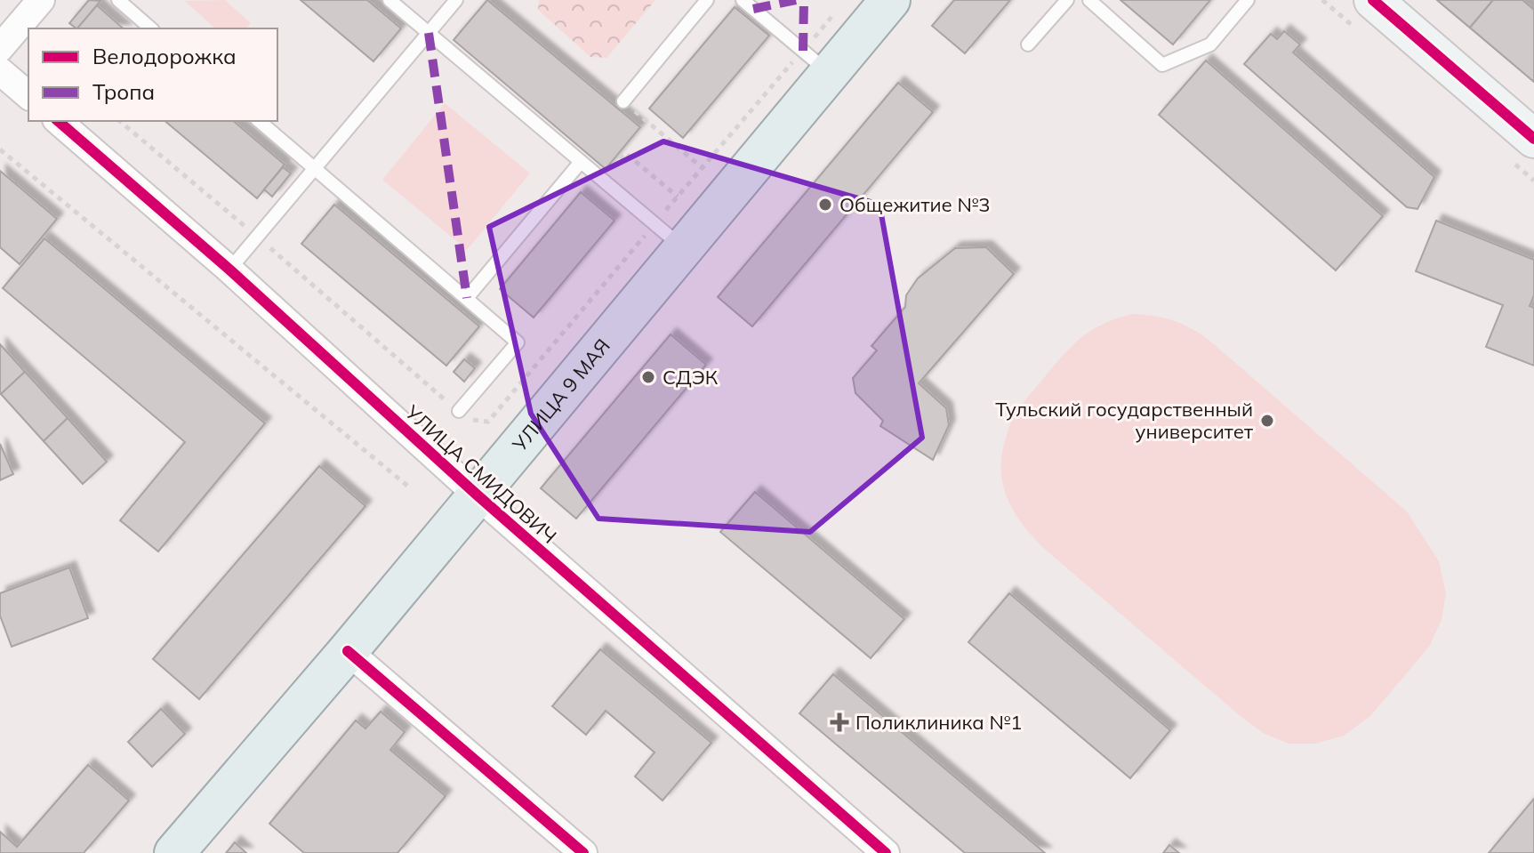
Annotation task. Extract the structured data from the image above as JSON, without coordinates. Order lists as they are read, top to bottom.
{
  "streets": {
    "main road": ["УЛИЦА 9 МАЯ"],
    "street": ["УЛИЦА СМИДОВИЧ"]
  },
  "crossings": [
    ["УЛИЦА 9 МАЯ", "УЛИЦА СМИДОВИЧ"]
  ],
  "places": {
    "other": ["Общежитие №3", "СДЭК", "Тульский государственный университет"],
    "health": ["Поликлиника №1"]
  },
  "legend": ["Велодорожка", "Тропа"]
}
